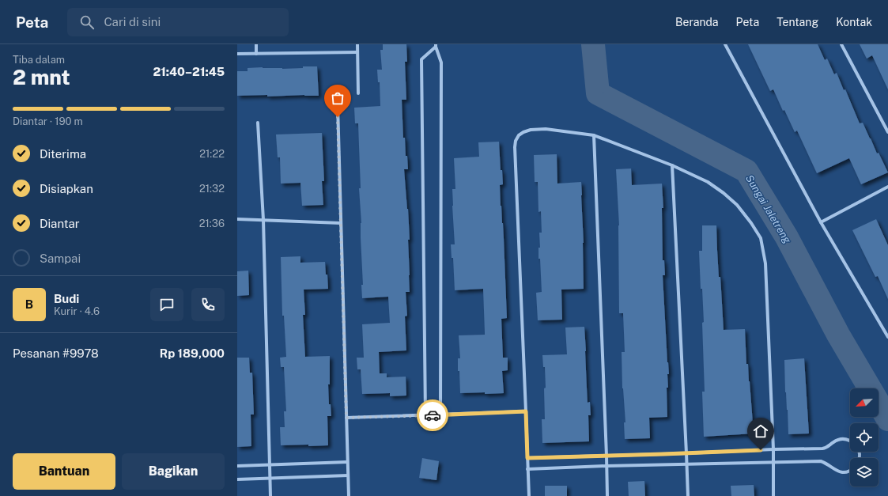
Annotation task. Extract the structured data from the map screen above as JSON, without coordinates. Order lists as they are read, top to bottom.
{
  "water": ["Sungai Jaletreng"],
  "north": "bottom left",
  "page": {
    "header": "Peta",
    "search": "Cari di sini",
    "nav": [
      "Beranda",
      "Peta",
      "Tentang",
      "Kontak"
    ],
    "heading": ["2 mnt", "Tiba dalam", "21:40–21:45"],
    "panel": [
      "Budi",
      "Kurir · 4.6",
      "Pesanan #9978",
      "Rp 189,000"
    ],
    "bar": "Diantar · 190 m",
    "list": [
      ["Diterima", "21:22"],
      ["Disiapkan", "21:32"],
      ["Diantar", "21:36"],
      "Sampai"
    ],
    "round": "B",
    "buttons": ["Bantuan", "Bagikan"]
  }
}
